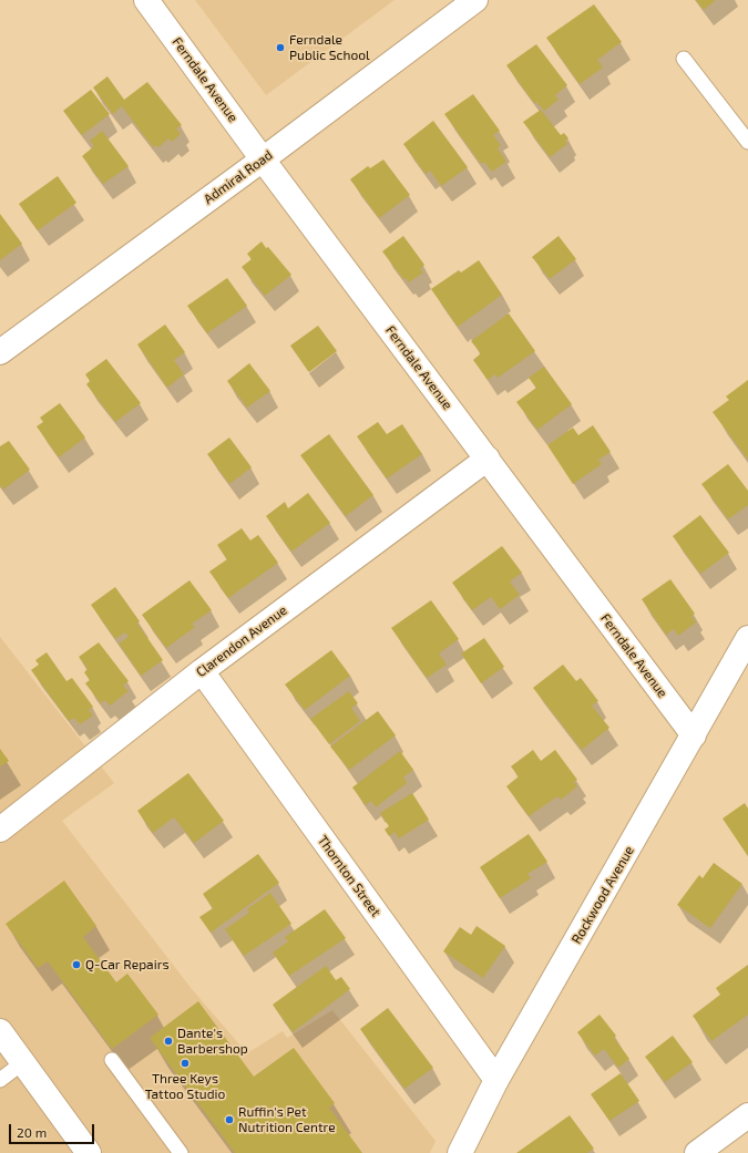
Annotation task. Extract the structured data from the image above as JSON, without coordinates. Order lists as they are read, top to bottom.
{
  "streets": {
    "street": [
      "Ferndale Avenue",
      "Admiral Road",
      "Clarendon Avenue",
      "Thornton Street",
      "Rockwood Avenue"
    ]
  },
  "crossings": [
    ["Ferndale Avenue", "Admiral Road"],
    ["Ferndale Avenue", "Clarendon Avenue"],
    ["Ferndale Avenue", "Rockwood Avenue"],
    ["Clarendon Avenue", "Thornton Street"],
    ["Thornton Street", "Rockwood Avenue"]
  ],
  "places": [
    "Ferndale Public School",
    "Q-Car Repairs",
    "Dante's Barbershop",
    "Three Keys Tattoo Studio",
    "Ruffin's Pet Nutrition Centre"
  ],
  "scale_bar": "20 m"
}
